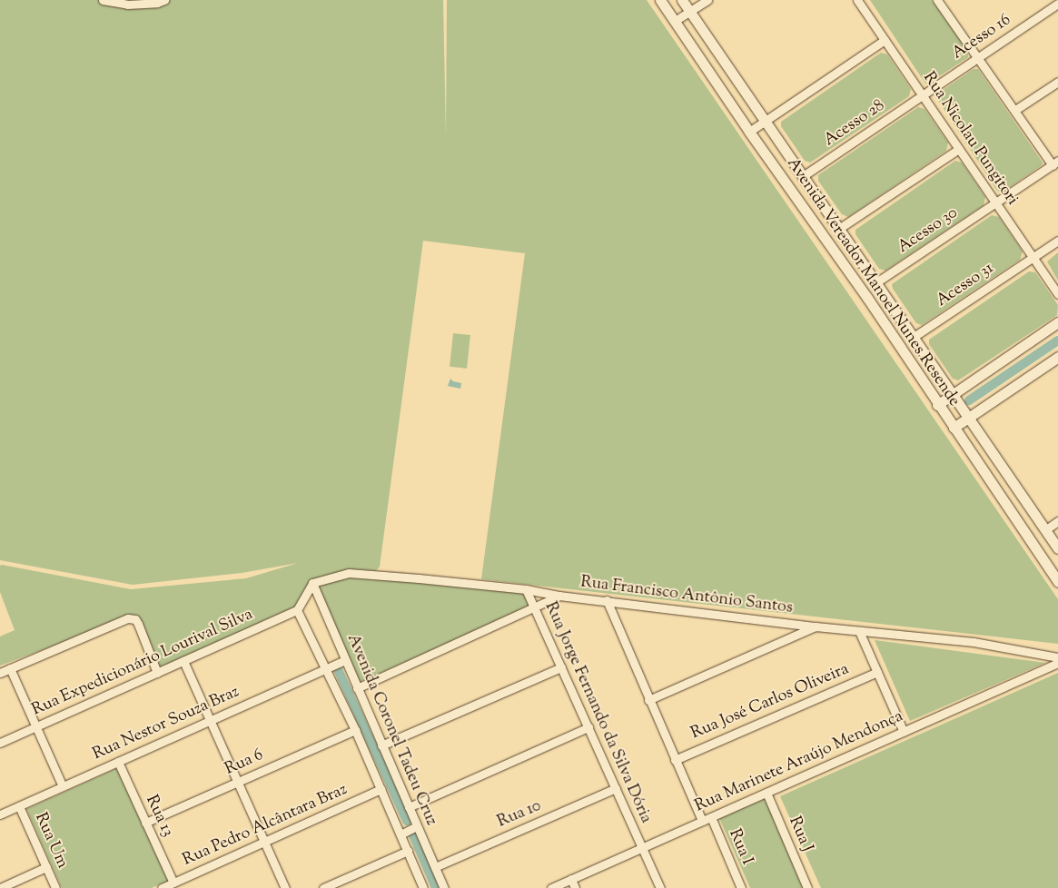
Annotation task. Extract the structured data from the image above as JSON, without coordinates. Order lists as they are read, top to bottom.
{
  "streets": {
    "street": [
      "Acesso 16",
      "Acesso 28",
      "Rua Nicolau Pungitori",
      "Acesso 30",
      "Avenida Vereador Manoel Nunes Resende",
      "Acesso 31",
      "Rua Francisco Antônio Santos",
      "Rua Expedicionário Lourival Silva",
      "Rua José Carlos Oliveira",
      "Rua Jorge Fernando da Silva Dória",
      "Rua Nestor Souza Braz",
      "Avenida Coronel Tadeu Cruz",
      "Rua Marinete Araújo Mendonça",
      "Rua 6",
      "Rua 10",
      "Rua 13",
      "Rua Pedro Alcântara Braz",
      "Rua J",
      "Rua Um",
      "Rua I"
    ]
  },
  "crossings": [
    ["Acesso 16", "Acesso 28"],
    ["Acesso 16", "Rua Nicolau Pungitori"],
    ["Acesso 28", "Rua Nicolau Pungitori"],
    ["Acesso 28", "Avenida Vereador Manoel Nunes Resende"],
    ["Rua Nicolau Pungitori", "Acesso 30"],
    ["Rua Nicolau Pungitori", "Acesso 31"],
    ["Acesso 30", "Avenida Vereador Manoel Nunes Resende"],
    ["Avenida Vereador Manoel Nunes Resende", "Acesso 31"],
    ["Rua Francisco Antônio Santos", "Rua Jorge Fernando da Silva Dória"],
    ["Rua Francisco Antônio Santos", "Avenida Coronel Tadeu Cruz"],
    ["Rua Expedicionário Lourival Silva", "Avenida Coronel Tadeu Cruz"],
    ["Rua Jorge Fernando da Silva Dória", "Rua Marinete Araújo Mendonça"],
    ["Rua Jorge Fernando da Silva Dória", "Rua 10"],
    ["Rua Nestor Souza Braz", "Avenida Coronel Tadeu Cruz"],
    ["Rua Nestor Souza Braz", "Rua 13"],
    ["Rua Nestor Souza Braz", "Rua Um"],
    ["Avenida Coronel Tadeu Cruz", "Rua 6"],
    ["Avenida Coronel Tadeu Cruz", "Rua 10"],
    ["Avenida Coronel Tadeu Cruz", "Rua Pedro Alcântara Braz"],
    ["Rua Marinete Araújo Mendonça", "Rua J"],
    ["Rua Marinete Araújo Mendonça", "Rua I"],
    ["Rua 6", "Rua 13"],
    ["Rua 13", "Rua Pedro Alcântara Braz"]
  ]
}
